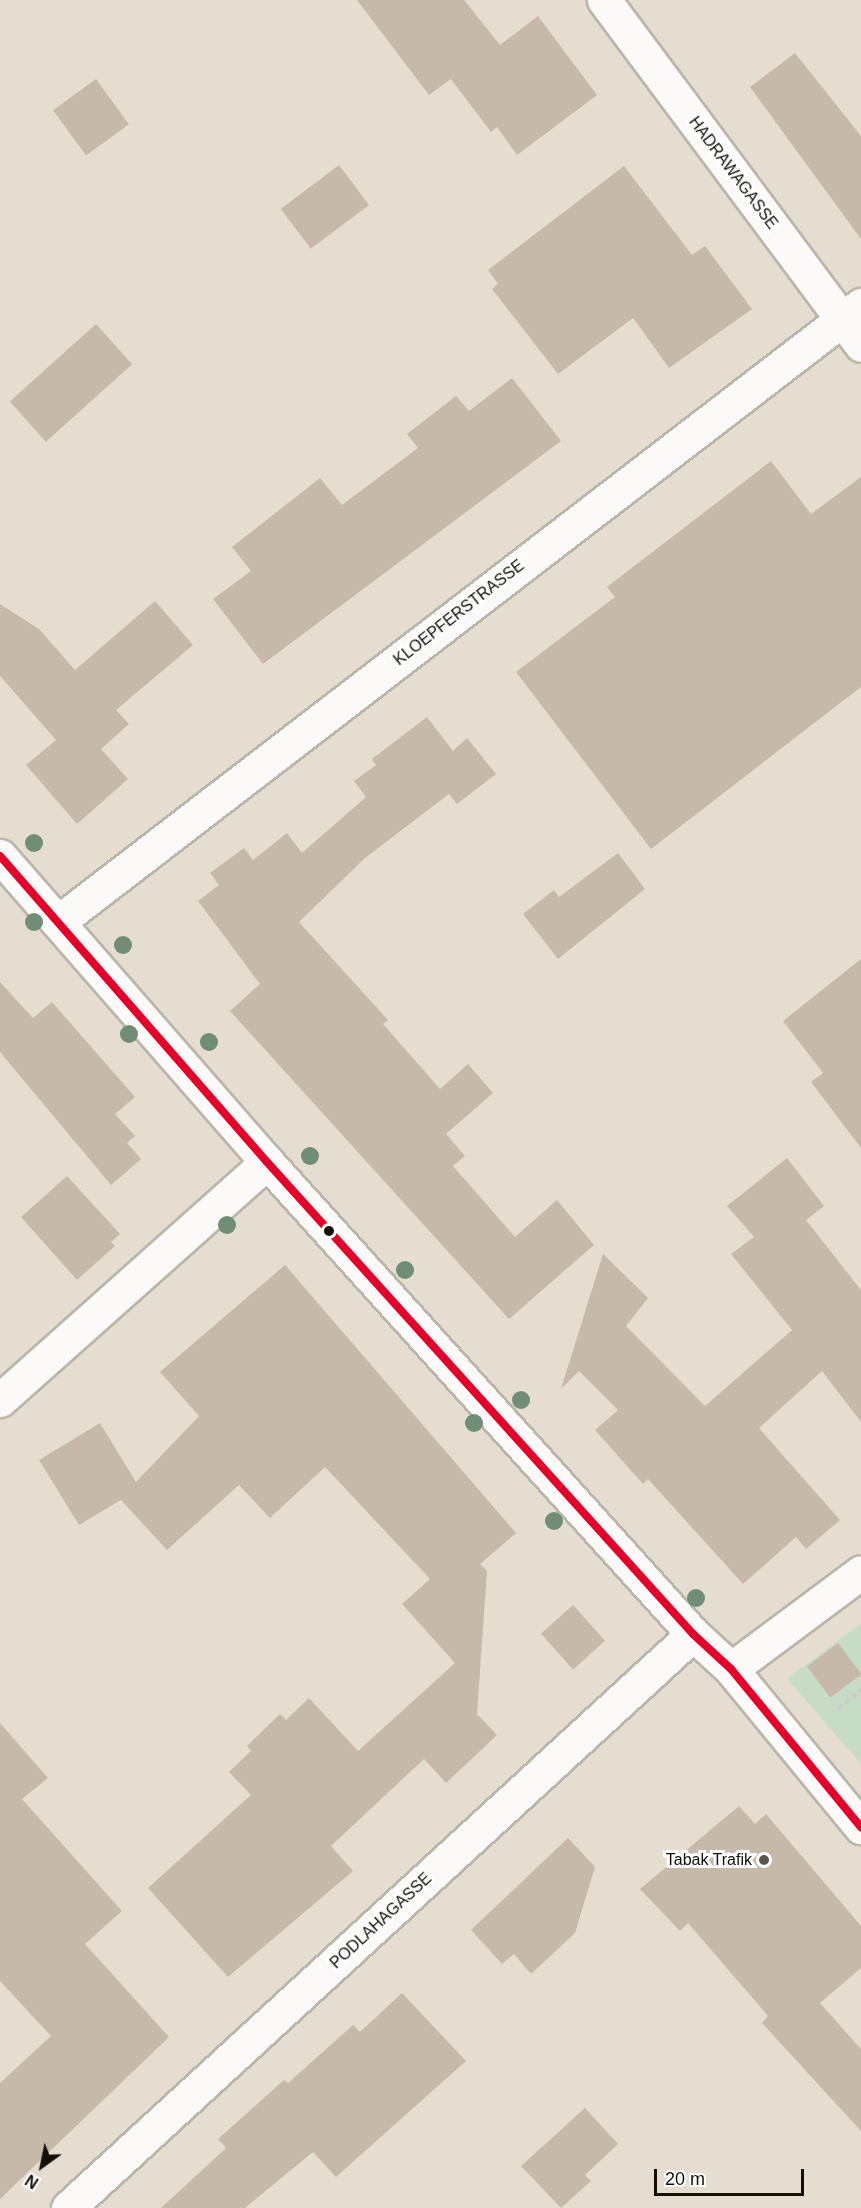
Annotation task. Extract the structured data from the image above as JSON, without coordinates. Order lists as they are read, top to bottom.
{
  "streets": {
    "street": ["HADRAWAGASSE", "KLOEPFERSTRASSE", "PODLAHAGASSE"]
  },
  "crossings": [
    ["HADRAWAGASSE", "KLOEPFERSTRASSE"]
  ],
  "places": ["Tabak Trafik"],
  "scale_bar": "20 m",
  "north": "bottom left"
}
